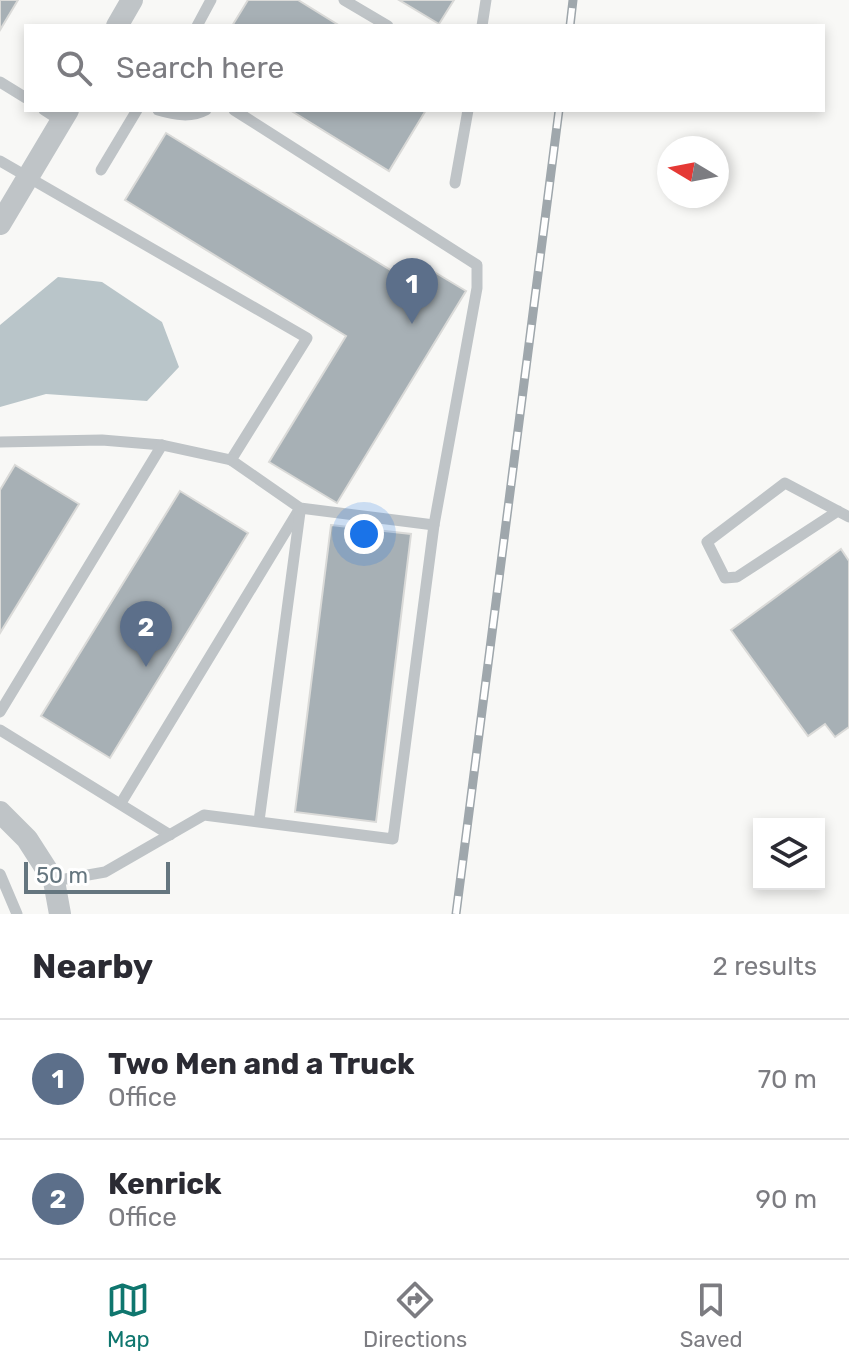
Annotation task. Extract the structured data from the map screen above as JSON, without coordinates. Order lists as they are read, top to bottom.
{
  "scale_bar": "50 m",
  "north": "left",
  "page": {
    "search": "Search here",
    "pins": ["1", "2"],
    "scale": "50 m",
    "heading": ["Nearby", "2 results"],
    "list": [
      {
        "mark": "1",
        "name": "Two Men and a Truck",
        "note": "Office",
        "value": "70 m"
      },
      {
        "mark": "2",
        "name": "Kenrick",
        "note": "Office",
        "value": "90 m"
      }
    ],
    "nav": ["Map", "Directions", "Saved"]
  }
}
